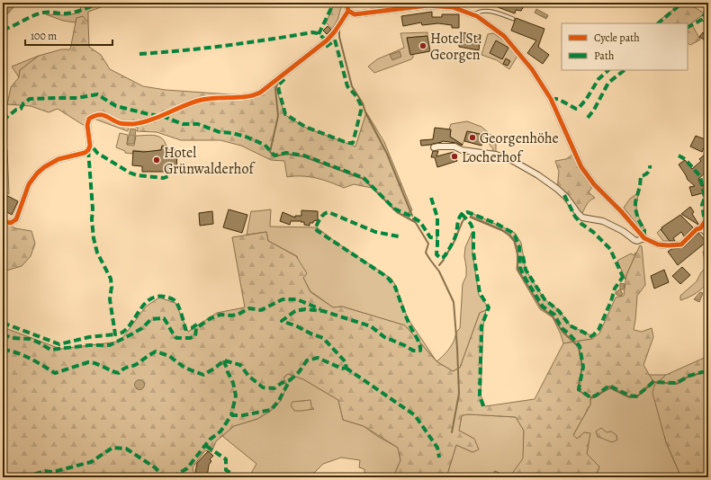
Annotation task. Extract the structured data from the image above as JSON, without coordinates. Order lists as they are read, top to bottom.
{
  "places": [
    "Hotel St. Georgen",
    "Georgenhöhe",
    "Locherhof",
    "Hotel Grünwalderhof"
  ],
  "legend": ["Cycle path", "Path"],
  "scale_bar": "100 m"
}
